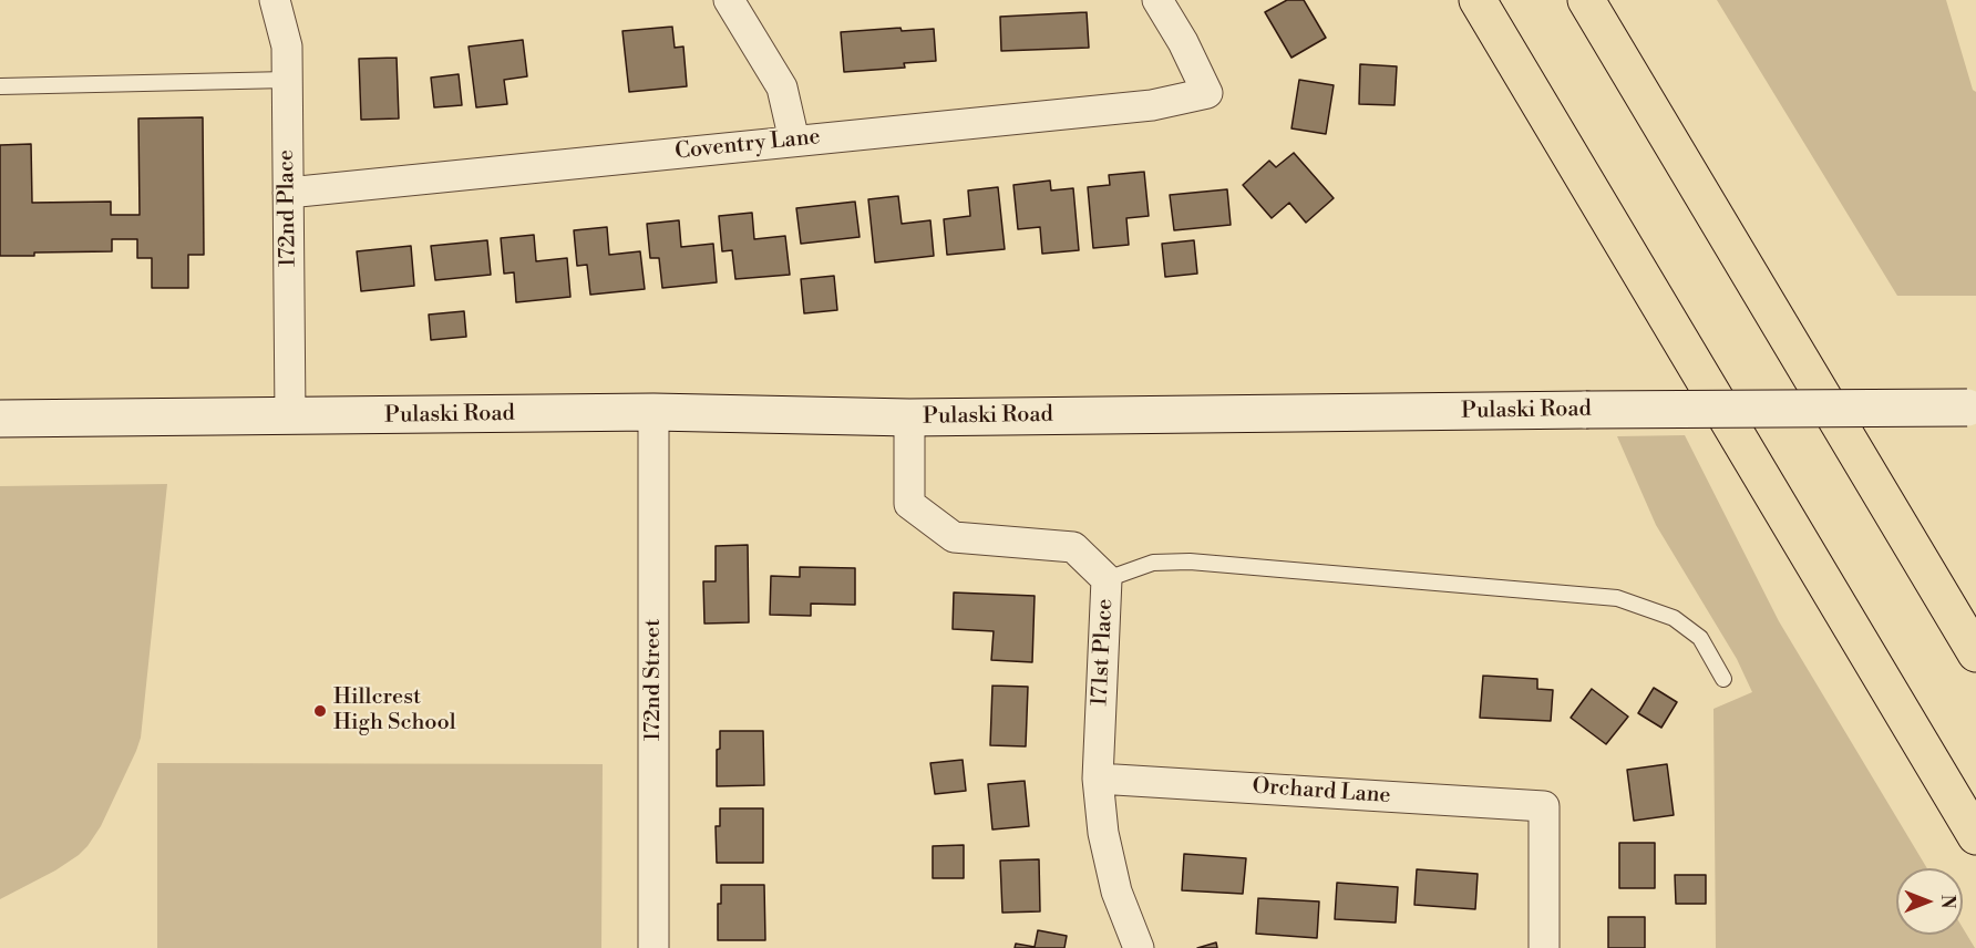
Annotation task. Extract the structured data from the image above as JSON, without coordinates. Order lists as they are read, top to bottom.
{
  "streets": {
    "main road": ["Pulaski Road"],
    "street": [
      "Coventry Lane",
      "172nd Place",
      "171st Place",
      "172nd Street",
      "Orchard Lane"
    ]
  },
  "crossings": [
    ["Coventry Lane", "172nd Place"],
    ["172nd Place", "Pulaski Road"],
    ["Pulaski Road", "171st Place"],
    ["Pulaski Road", "172nd Street"],
    ["171st Place", "Orchard Lane"]
  ],
  "places": ["Hillcrest High School"],
  "north": "right"
}
